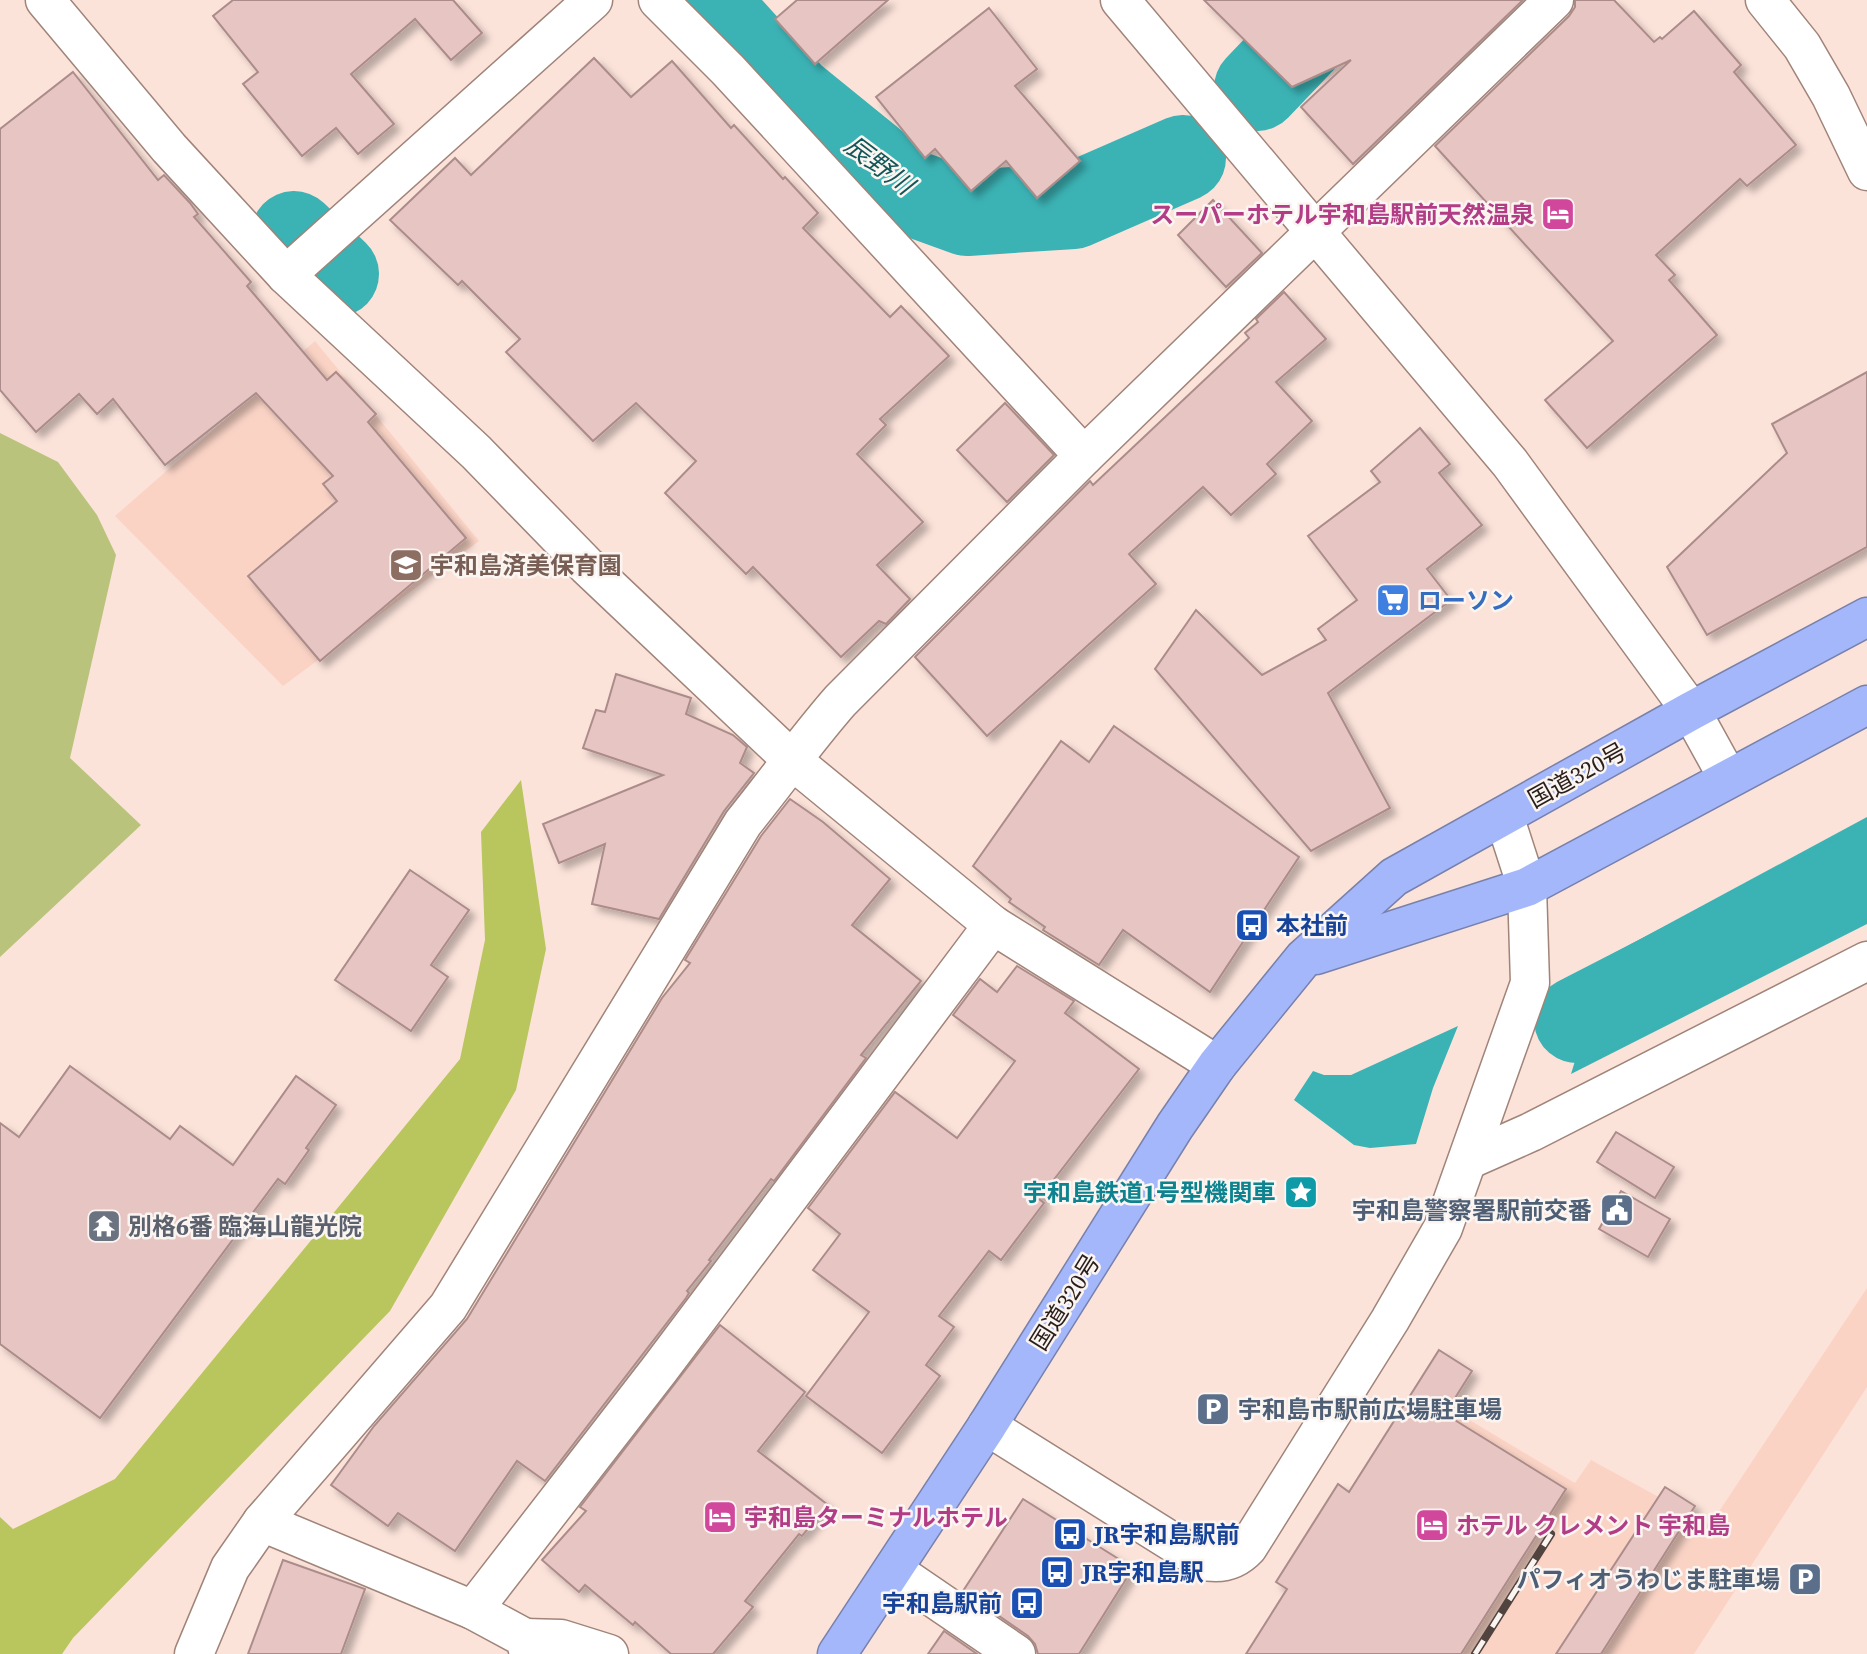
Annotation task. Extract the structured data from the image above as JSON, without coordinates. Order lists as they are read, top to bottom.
{
  "streets": {
    "highway": ["国道320号"]
  },
  "water": ["辰野川"],
  "places": {
    "hotel": ["スーパーホテル宇和島駅前天然温泉", "宇和島ターミナルホテル", "ホテル クレメント 宇和島"],
    "school or university": ["宇和島済美保育園"],
    "supermarket": ["ローソン"],
    "bus stop": [
      "本社前",
      "JR宇和島駅前",
      "JR宇和島駅",
      "宇和島駅前"
    ],
    "place": ["宇和島鉄道1号型機関車"],
    "public building": ["宇和島警察署駅前交番"],
    "temple": ["別格6番 臨海山龍光院"],
    "parking": ["宇和島市駅前広場駐車場", "パフィオうわじま駐車場"]
  }
}
